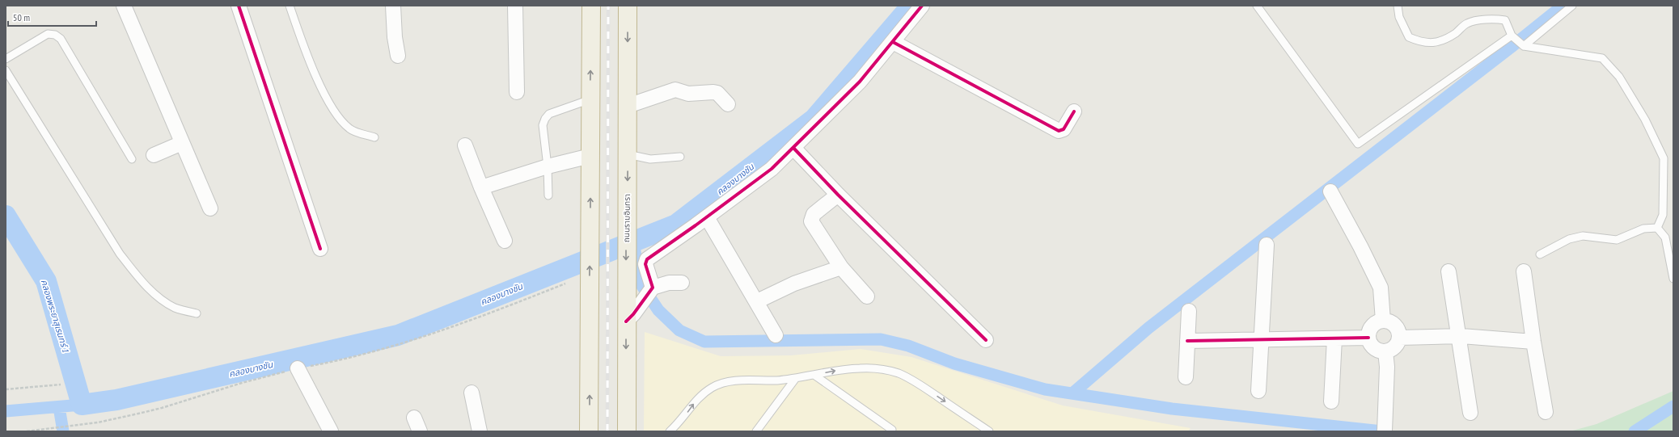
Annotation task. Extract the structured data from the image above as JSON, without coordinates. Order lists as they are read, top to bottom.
{
  "streets": {
    "highway": ["ถนนรามอินทรา"]
  },
  "water": ["คลองบางชัน", "คลองพระยาสุเรนทร์ 1"],
  "scale_bar": "50 m"
}
